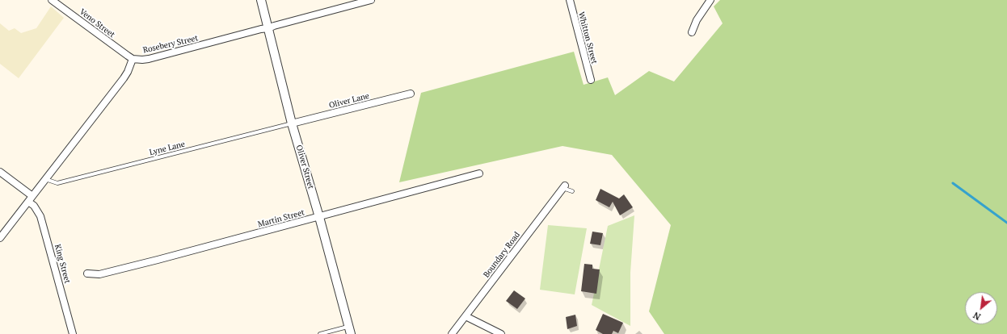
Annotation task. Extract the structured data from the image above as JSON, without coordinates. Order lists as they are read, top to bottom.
{
  "streets": {
    "street": [
      "Veno Street",
      "Whitton Street",
      "Rosebery Street",
      "Oliver Lane",
      "Oliver Street",
      "Martin Street",
      "Boundary Road",
      "King Street"
    ],
    "lane": ["Lyne Lane"]
  },
  "crossings": [
    ["Veno Street", "Rosebery Street"],
    ["Rosebery Street", "Lyne Lane"],
    ["Rosebery Street", "Oliver Street"],
    ["Rosebery Street", "King Street"],
    ["Oliver Lane", "Lyne Lane"],
    ["Oliver Lane", "Oliver Street"],
    ["Lyne Lane", "Oliver Street"],
    ["Oliver Street", "Martin Street"]
  ],
  "north": "bottom left"
}
